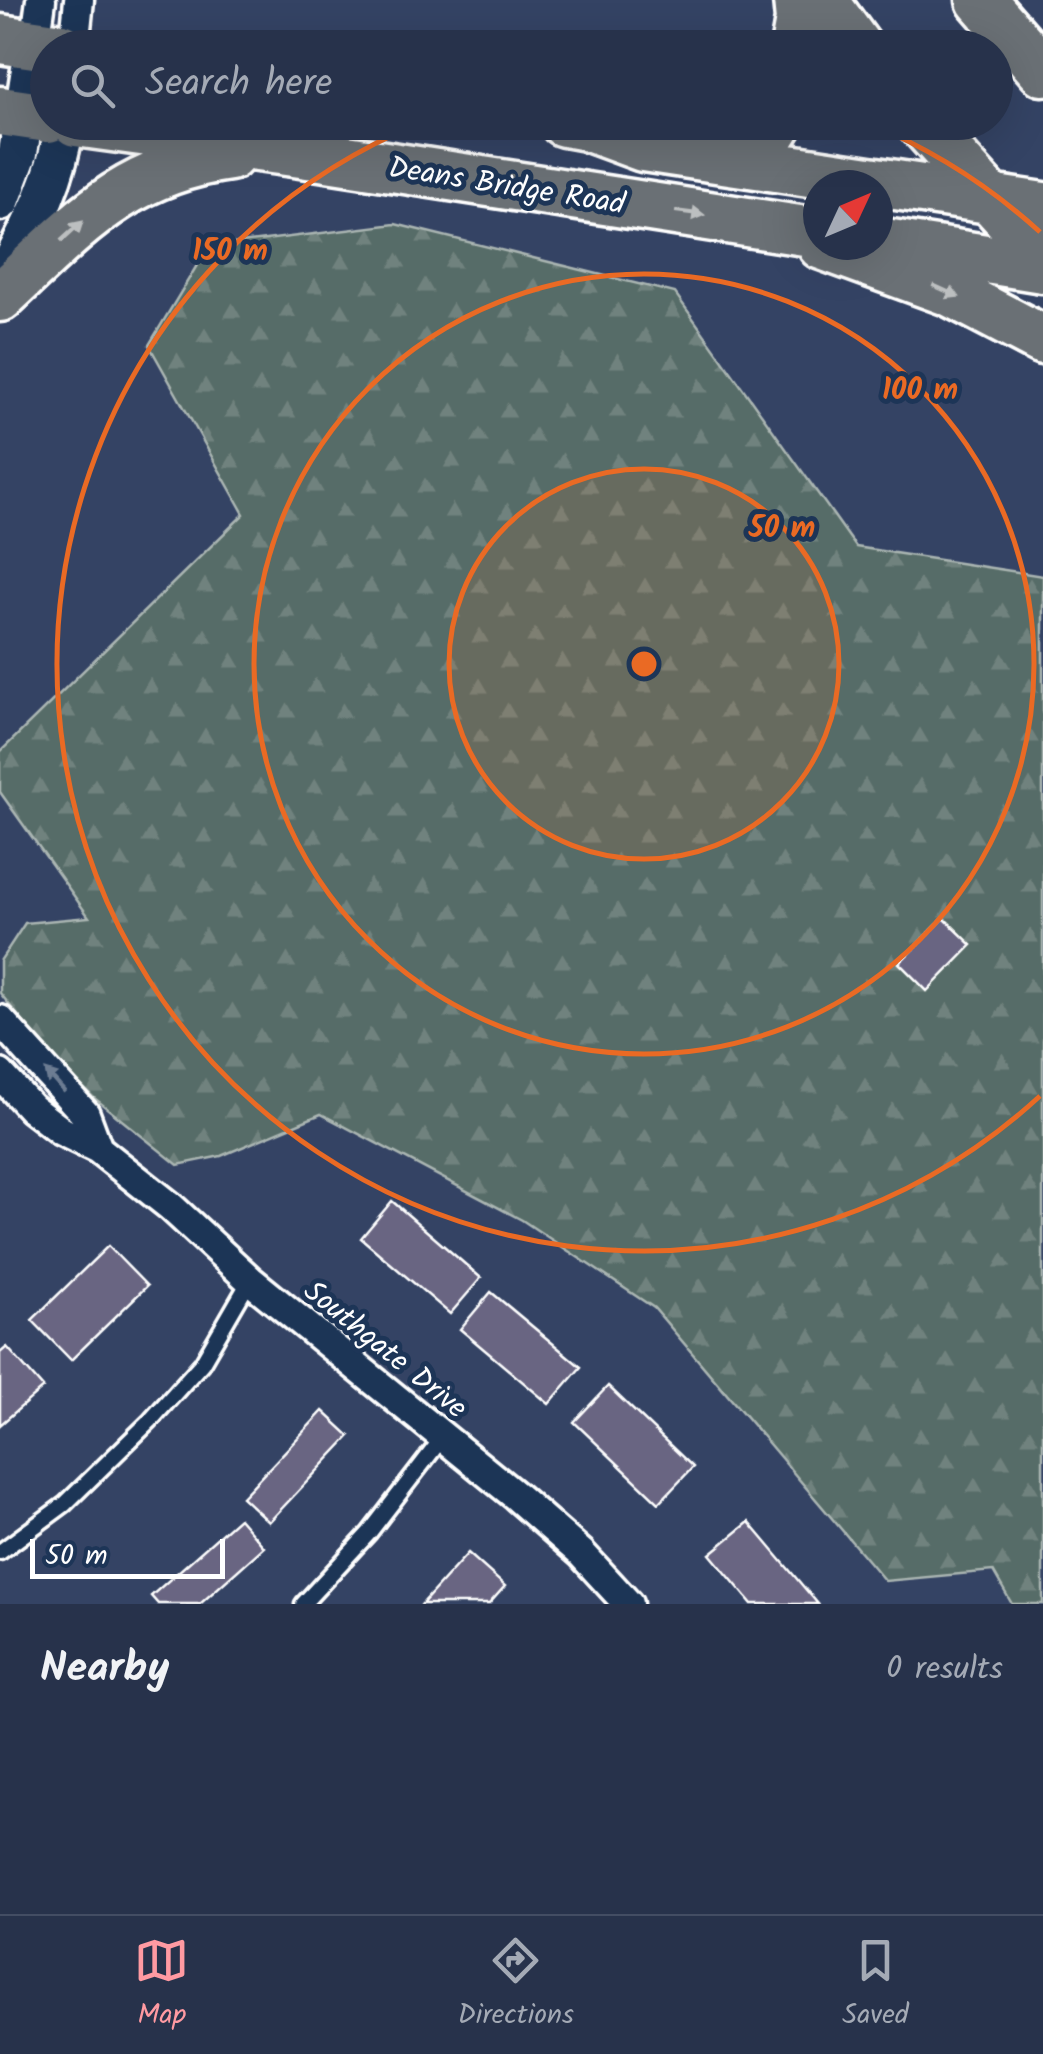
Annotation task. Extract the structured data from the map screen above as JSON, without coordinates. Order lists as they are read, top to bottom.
{
  "streets": {
    "highway": ["Deans Bridge Road"],
    "street": ["Southgate Drive"]
  },
  "scale_bar": "50 m",
  "north": "top right",
  "page": {
    "search": "Search here",
    "scale": "50 m",
    "heading": ["Nearby", "0 results"],
    "nav": ["Map", "Directions", "Saved"]
  },
  "rings": ["150 m", "100 m", "50 m"]
}
